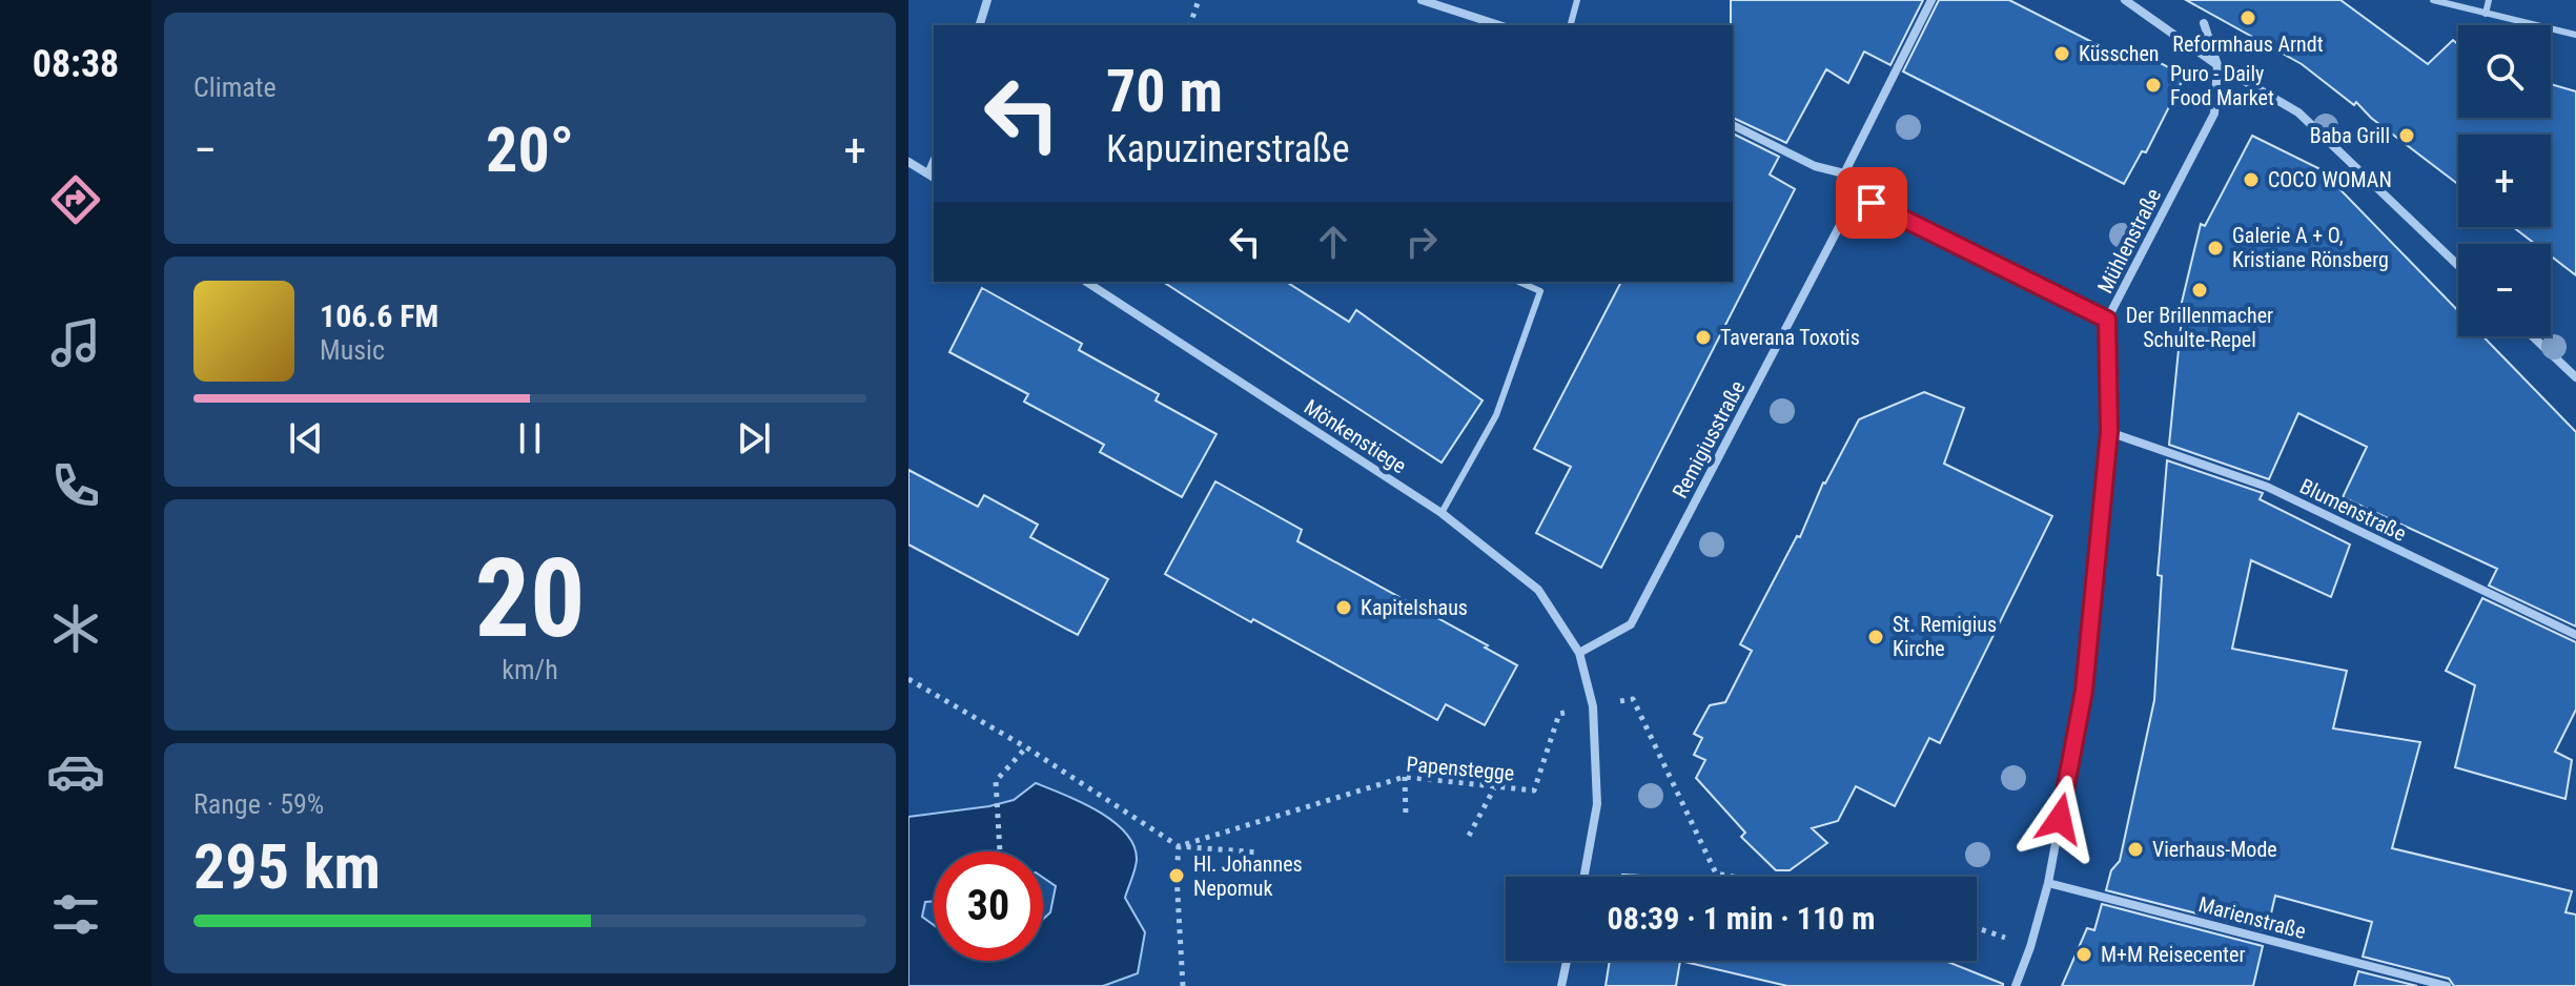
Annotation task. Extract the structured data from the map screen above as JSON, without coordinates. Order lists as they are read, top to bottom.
{
  "streets": {
    "street": [
      "Mühlenstraße",
      "Mönkenstiege",
      "Remigiusstraße",
      "Blumenstraße",
      "Marienstraße"
    ],
    "path": ["Papenstegge"]
  },
  "crossings": [
    ["Mühlenstraße", "Blumenstraße"],
    ["Mühlenstraße", "Marienstraße"],
    ["Mönkenstiege", "Remigiusstraße"]
  ],
  "places": [
    "Reformhaus Arndt",
    "Küsschen",
    "Puro - Daily Food Market",
    "Baba Grill",
    "COCO WOMAN",
    "Galerie A + O, Kristiane Rönsberg",
    "Der Brillenmacher Schulte-Repel",
    "Taverana Toxotis",
    "Kapitelshaus",
    "St. Remigius Kirche",
    "Vierhaus-Mode",
    "Hl. Johannes Nepomuk",
    "M+M Reisecenter"
  ],
  "page": {
    "tabs": "08:38",
    "tile": [
      "Climate",
      ["20", "km/h"],
      ["Range · 59%", "295 km"]
    ],
    "map_buttons": ["+", "−"],
    "turn": ["70 m", "Kapuzinerstraße"],
    "heat": ["−", "20°", "+"],
    "song": ["106.6 FM", "Music"],
    "limit": "30",
    "trip": "08:39 · 1 min · 110 m"
  }
}
